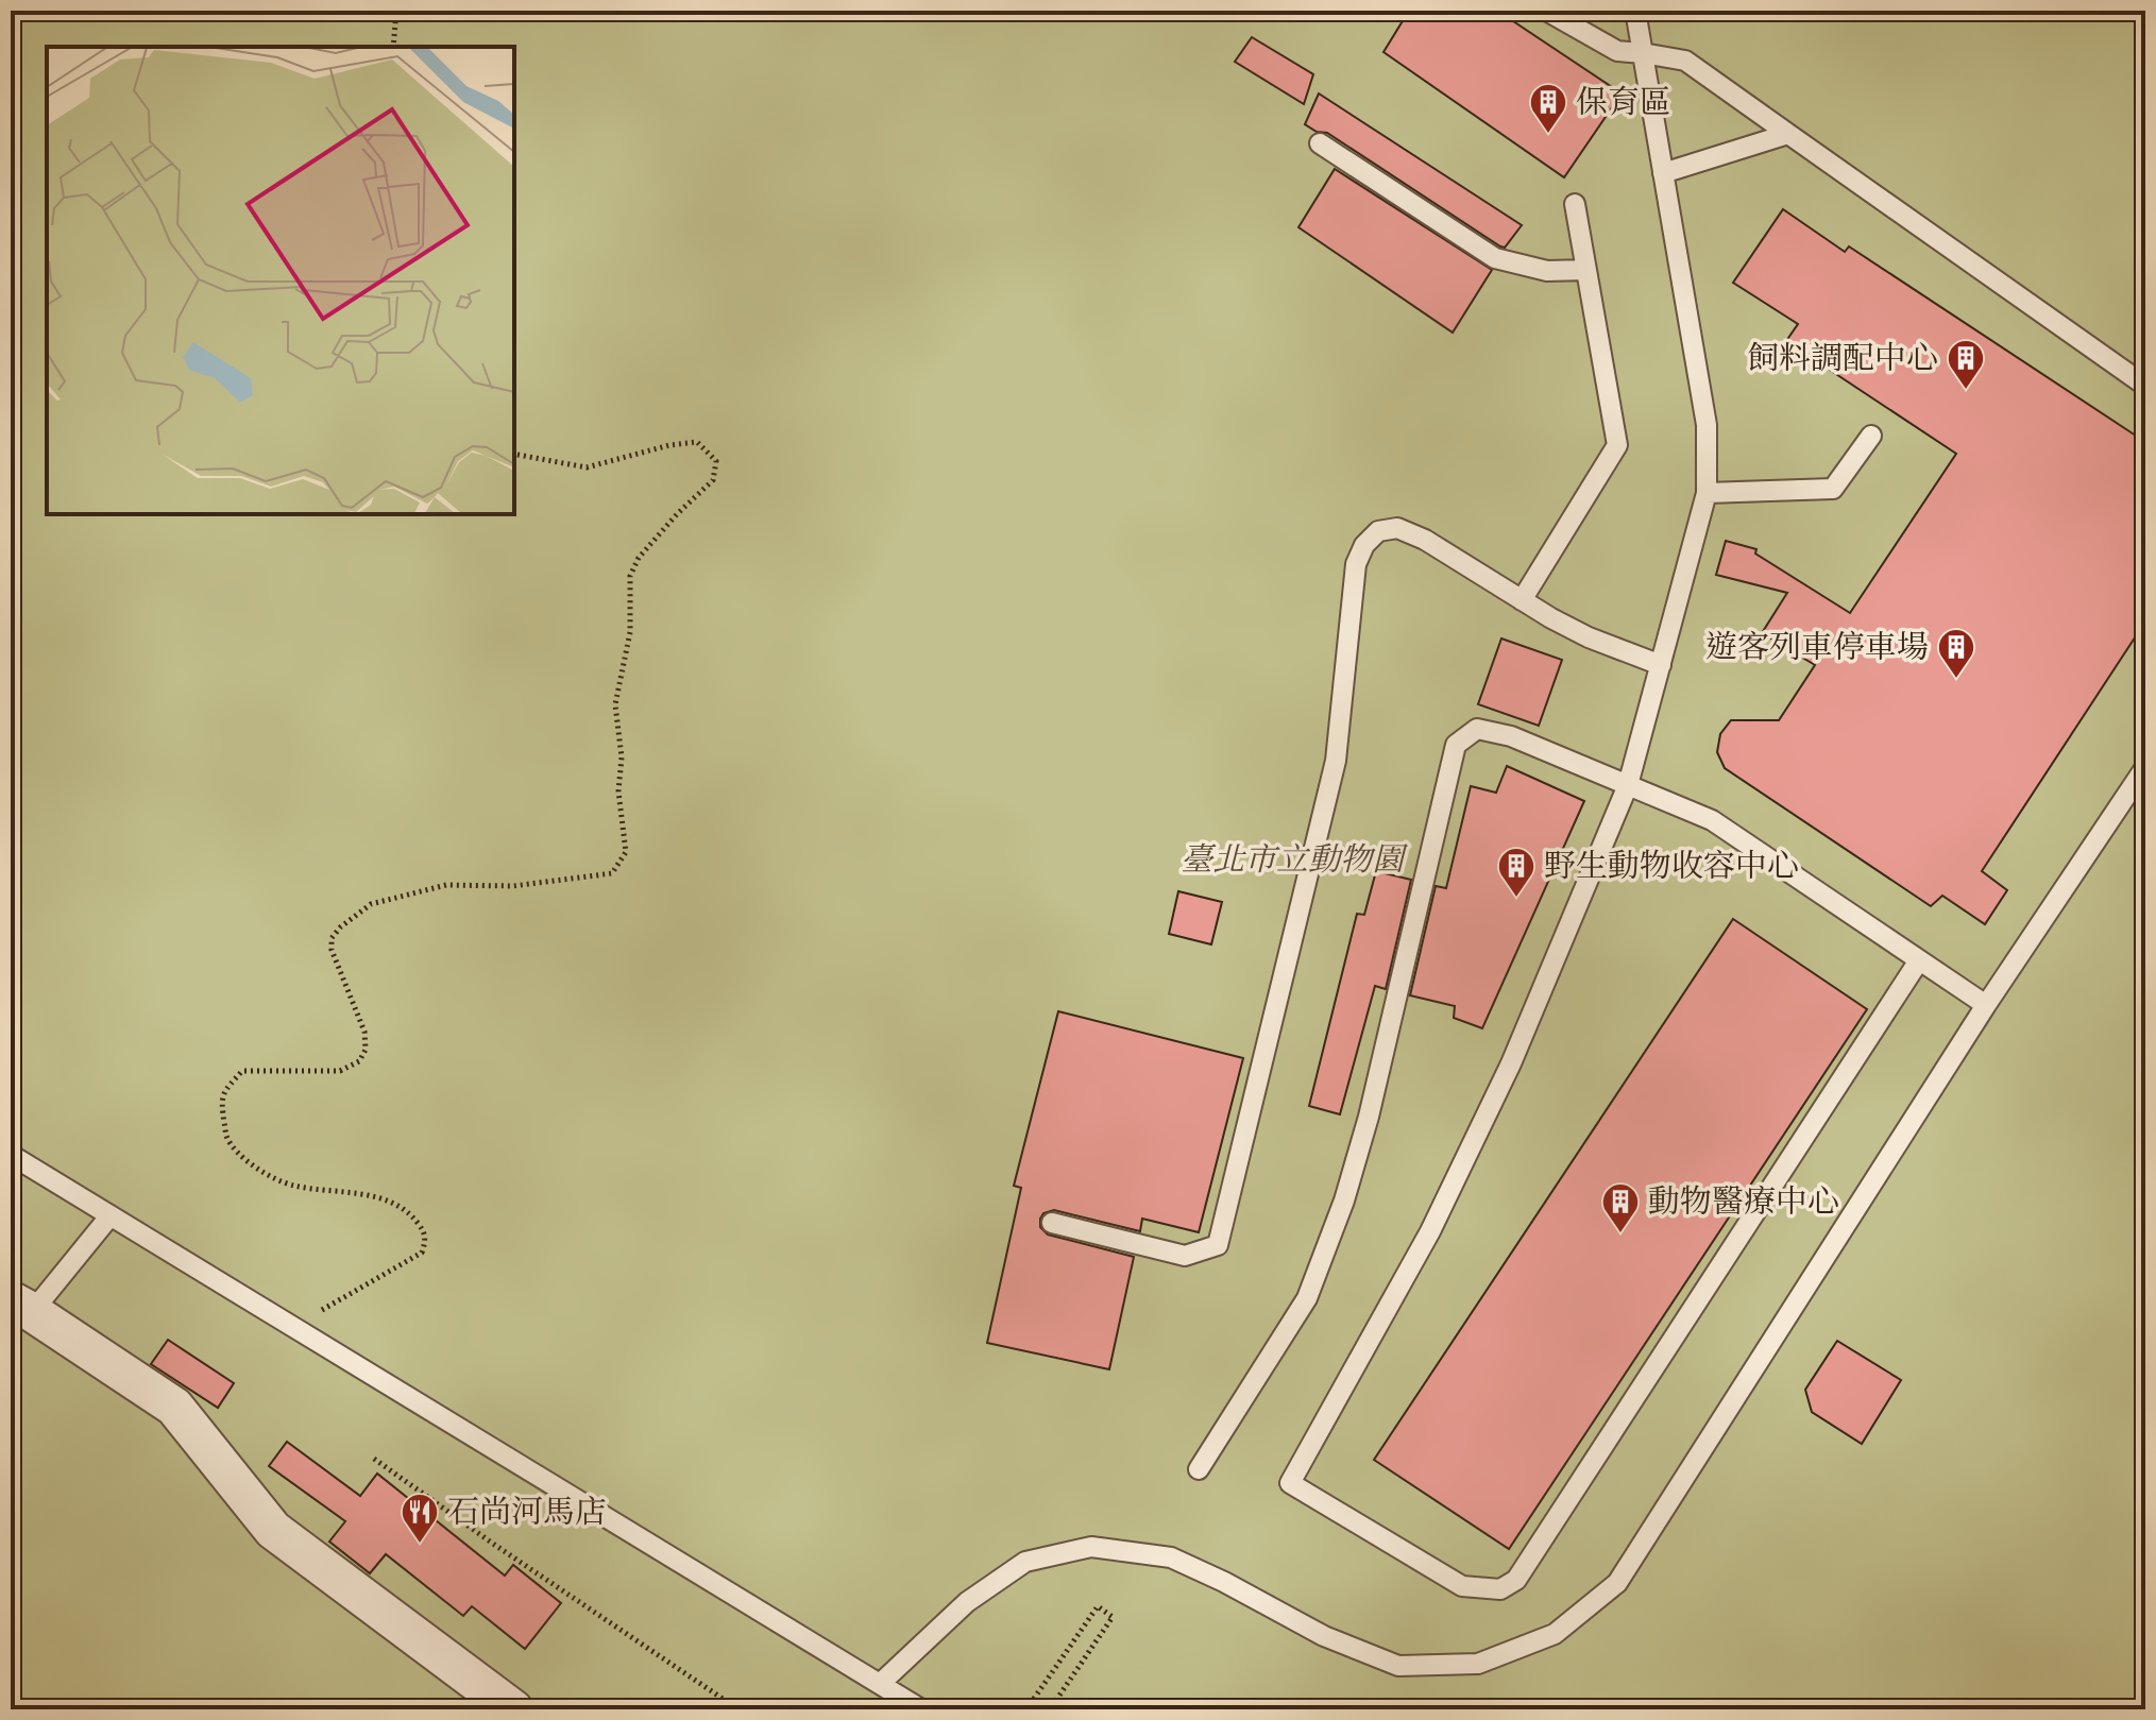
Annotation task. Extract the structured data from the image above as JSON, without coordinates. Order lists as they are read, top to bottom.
{
  "parks": ["臺北市立動物園"],
  "places": {
    "building": [
      "保育區",
      "飼料調配中心",
      "遊客列車停車場",
      "野生動物收容中心",
      "動物醫療中心"
    ],
    "restaurant": ["石尚河馬店"]
  }
}
